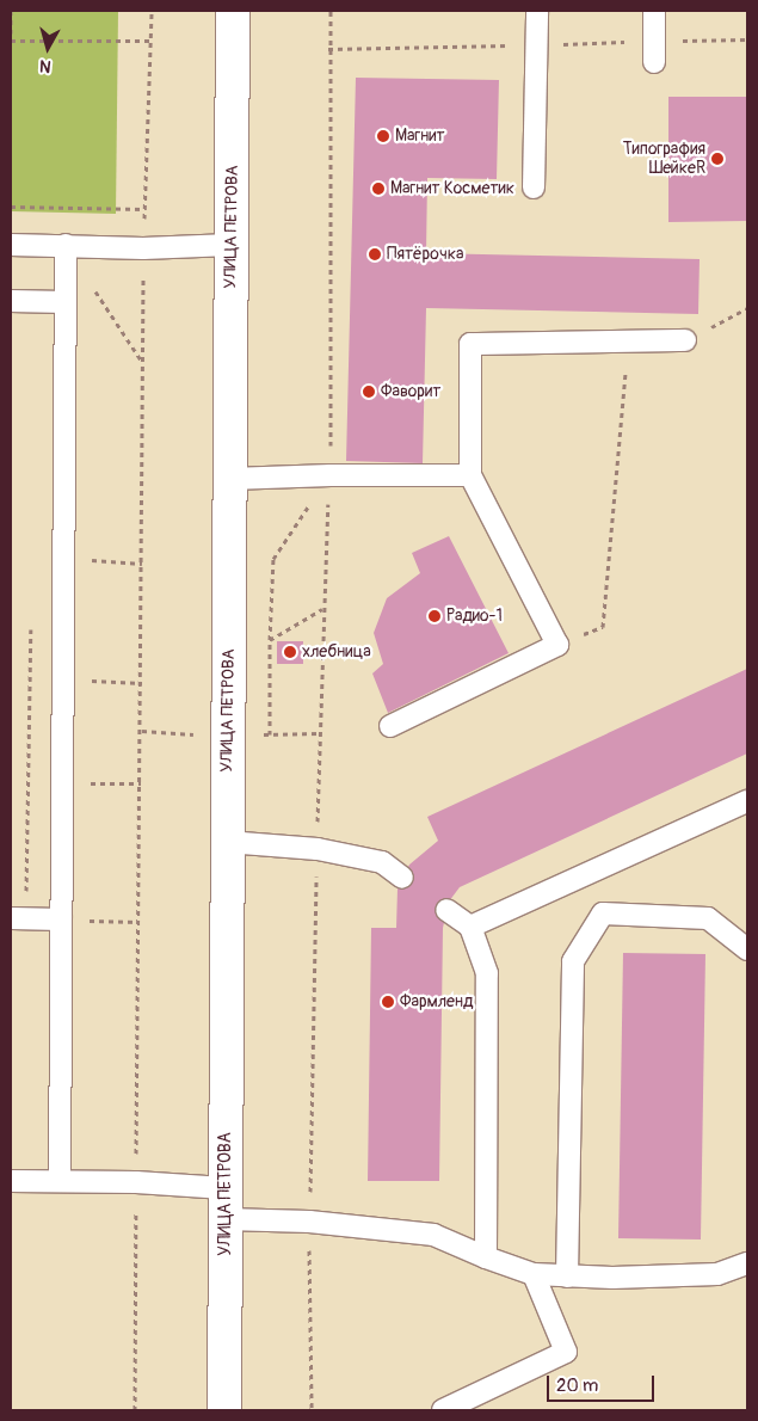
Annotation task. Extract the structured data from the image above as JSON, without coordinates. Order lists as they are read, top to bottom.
{
  "streets": {
    "main road": ["УЛИЦА ПЕТРОВА"]
  },
  "places": [
    "Магнит",
    "Типография ШейкеR",
    "Магнит Косметик",
    "Пятёрочка",
    "Фаворит",
    "Радио-1",
    "хлебница",
    "Фармленд"
  ],
  "scale_bar": "20 m",
  "north": "bottom"
}
